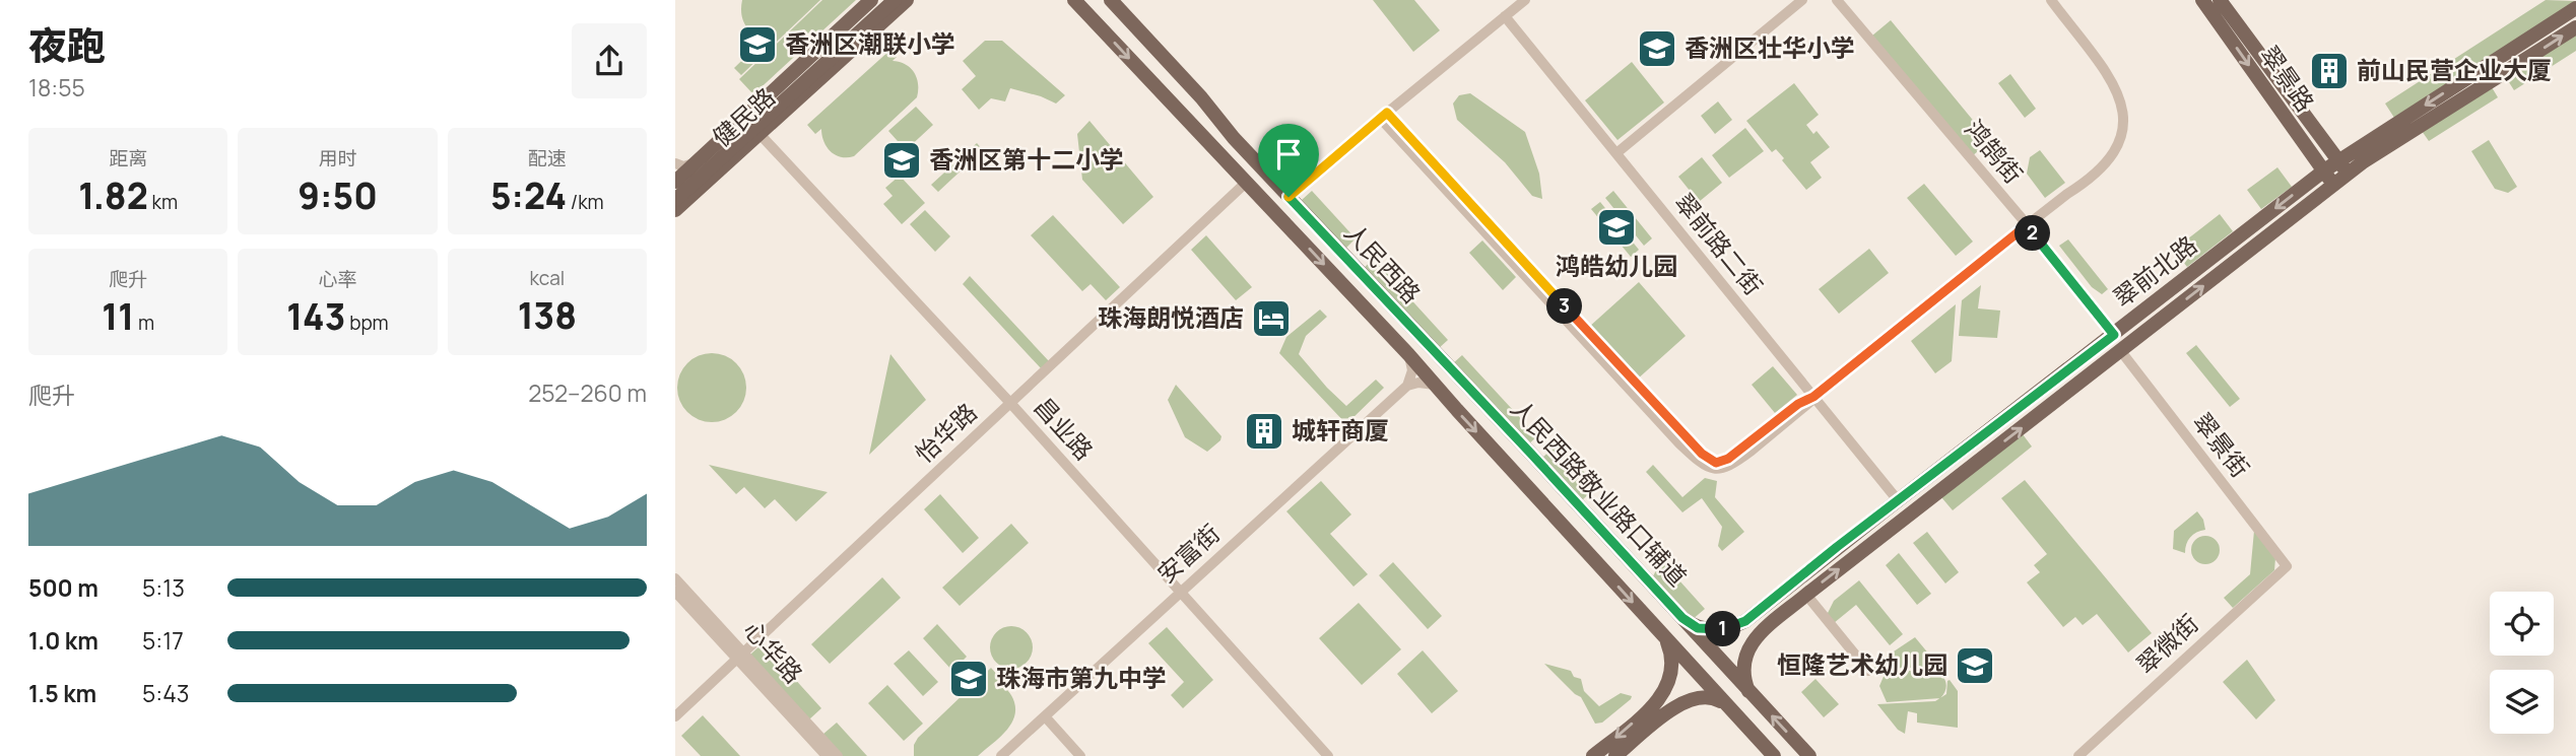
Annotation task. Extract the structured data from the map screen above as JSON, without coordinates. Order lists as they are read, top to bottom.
{
  "streets": {
    "main road": [
      "翠景路",
      "健民路",
      "人民西路",
      "翠前北路",
      "人民西路敬业路口辅道"
    ],
    "street": [
      "鸿鹄街",
      "翠前路二街",
      "昌业路",
      "怡华路",
      "翠景街",
      "安富街",
      "翠微街",
      "心华路"
    ]
  },
  "crossings": [
    ["翠景路", "翠前北路"],
    ["健民路", "昌业路"],
    ["鸿鹄街", "翠前北路"],
    ["翠前路二街", "翠前北路"],
    ["人民西路", "怡华路"],
    ["人民西路", "人民西路敬业路口辅道"],
    ["翠前北路", "翠景街"],
    ["翠前北路", "人民西路敬业路口辅道"],
    ["昌业路", "怡华路"],
    ["昌业路", "安富街"],
    ["怡华路", "心华路"],
    ["翠景街", "翠微街"]
  ],
  "places": {
    "school or university": [
      "香洲区潮联小学",
      "香洲区壮华小学",
      "香洲区第十二小学",
      "鸿皓幼儿园",
      "恒隆艺术幼儿园",
      "珠海市第九中学"
    ],
    "building": ["前山民营企业大厦", "城轩商厦"],
    "hotel": ["珠海朗悦酒店"]
  },
  "page": {
    "heading": ["夜跑", "18:55"],
    "stats": [
      ["距离", "1.82 km"],
      ["用时", "9:50"],
      ["配速", "5:24 /km"],
      ["爬升", "11 m"],
      ["心率", "143 bpm"],
      ["kcal", "138"]
    ],
    "pins": ["2", "3", "1"],
    "chart": ["爬升", "252–260 m"],
    "list": [
      {
        "name": "500 m",
        "note": "5:13"
      },
      {
        "name": "1.0 km",
        "note": "5:17"
      },
      {
        "name": "1.5 km",
        "note": "5:43"
      }
    ]
  }
}
